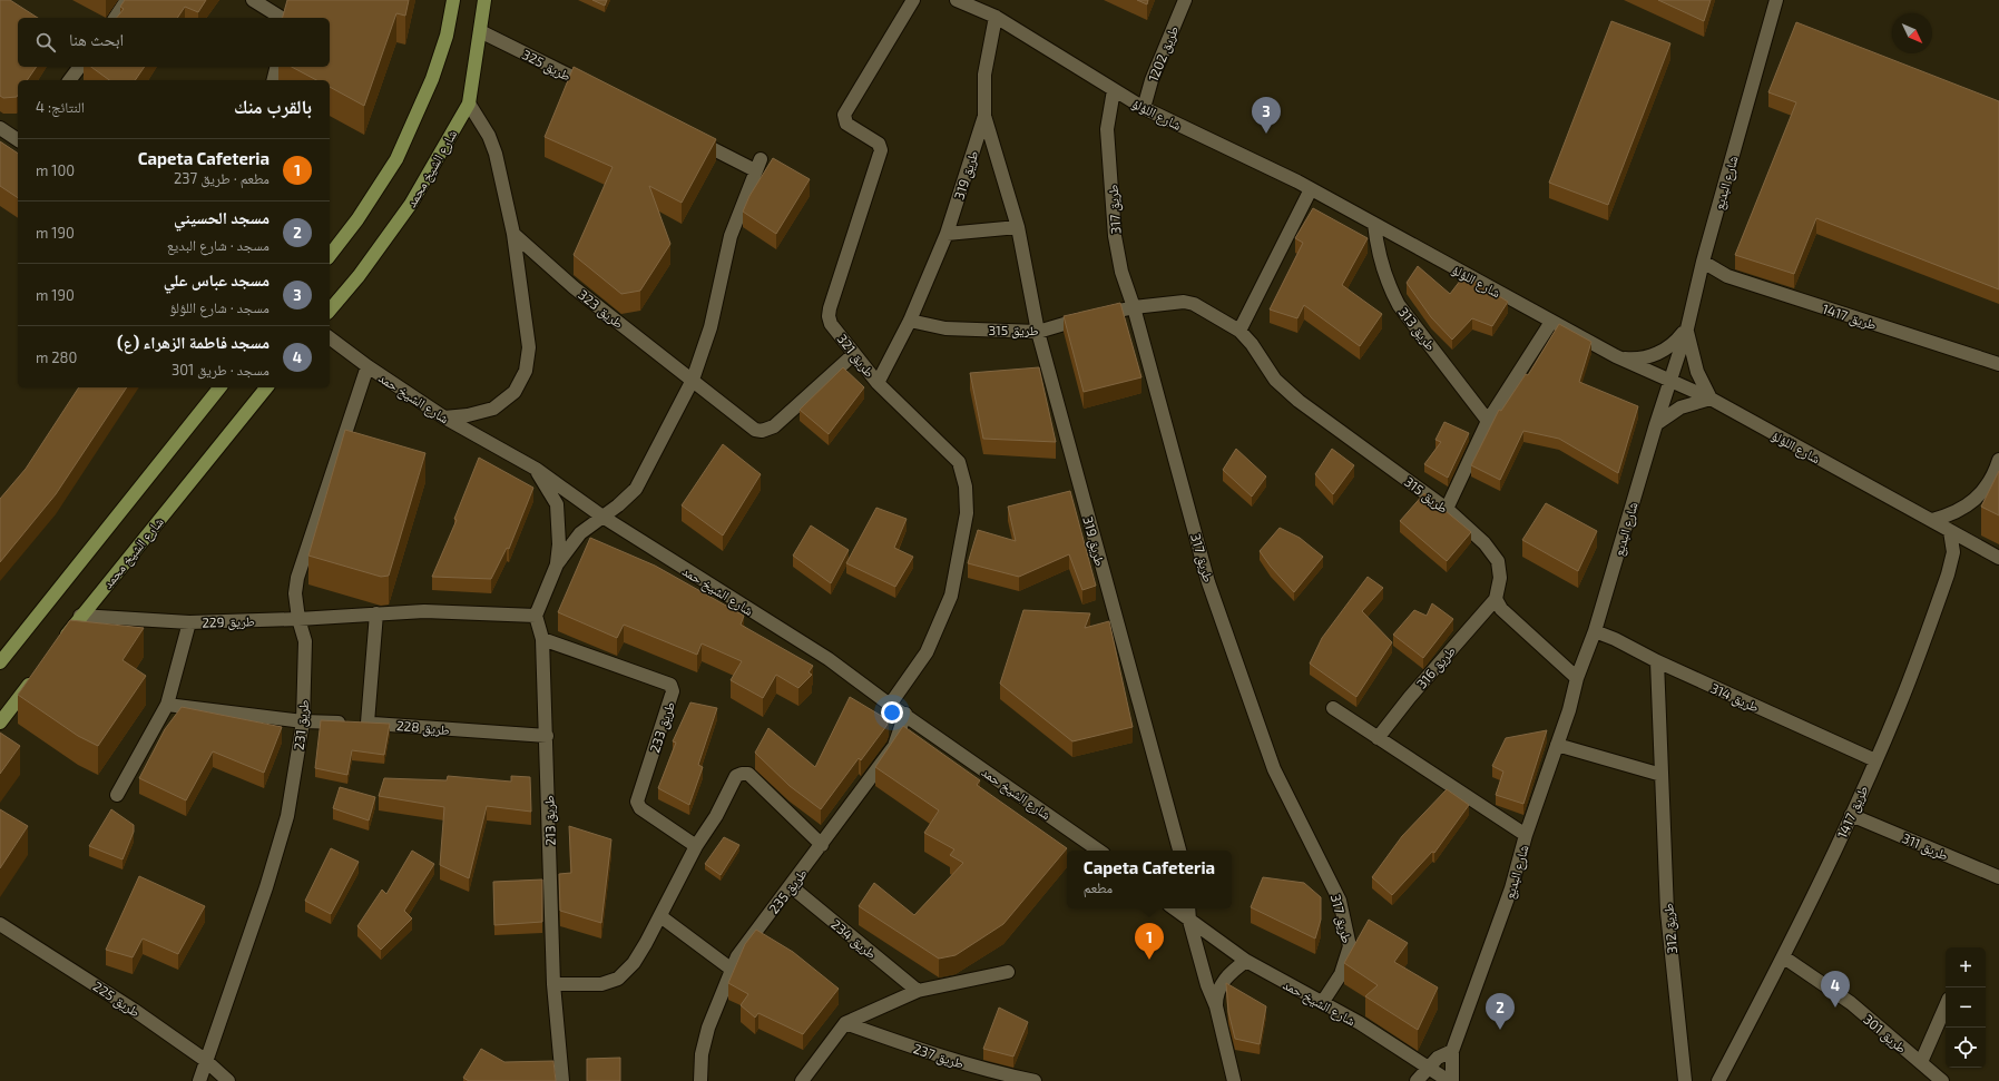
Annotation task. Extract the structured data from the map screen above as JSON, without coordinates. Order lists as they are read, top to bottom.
{
  "streets": {
    "main road": ["شارع الشيخ محمد"],
    "street": [
      "طريق 1202",
      "طريق 325",
      "شارع اللؤلؤ",
      "طريق 319",
      "شارع البديع",
      "طريق 317",
      "طريق 323",
      "طريق 1417",
      "طريق 313",
      "طريق 315",
      "طريق 321",
      "شارع الشيخ حمد",
      "طريق 229",
      "طريق 316",
      "طريق 314",
      "طريق 231",
      "طريق 228",
      "طريق 233",
      "طريق 213",
      "طريق 311",
      "طريق 235",
      "طريق 312",
      "طريق 234",
      "طريق 225",
      "طريق 301",
      "طريق 237"
    ]
  },
  "crossings": [
    ["طريق 1202", "شارع اللؤلؤ"],
    ["طريق 325", "شارع الشيخ محمد"],
    ["شارع اللؤلؤ", "طريق 319"],
    ["شارع اللؤلؤ", "شارع البديع"],
    ["شارع اللؤلؤ", "طريق 317"],
    ["شارع اللؤلؤ", "طريق 1417"],
    ["شارع اللؤلؤ", "طريق 313"],
    ["شارع الشيخ محمد", "طريق 229"],
    ["طريق 319", "طريق 315"],
    ["طريق 319", "طريق 321"],
    ["شارع البديع", "طريق 1417"],
    ["شارع البديع", "شارع الشيخ حمد"],
    ["شارع البديع", "طريق 314"],
    ["طريق 317", "طريق 315"],
    ["طريق 317", "شارع الشيخ حمد"],
    ["طريق 323", "طريق 321"],
    ["طريق 1417", "طريق 314"],
    ["طريق 1417", "طريق 311"],
    ["طريق 1417", "طريق 301"],
    ["طريق 315", "طريق 316"],
    ["طريق 321", "شارع الشيخ حمد"],
    ["شارع الشيخ حمد", "طريق 231"],
    ["شارع الشيخ حمد", "طريق 235"],
    ["طريق 229", "طريق 231"],
    ["طريق 229", "طريق 213"],
    ["طريق 314", "طريق 312"],
    ["طريق 231", "طريق 228"],
    ["طريق 231", "طريق 225"],
    ["طريق 228", "طريق 213"],
    ["طريق 233", "طريق 213"],
    ["طريق 235", "طريق 234"]
  ],
  "north": "bottom right",
  "page": {
    "search": "ابحث هنا",
    "heading": ["بالقرب منك", "النتائج: 4"],
    "pins": [
      "3",
      "1",
      "4",
      "2"
    ],
    "list": [
      {
        "mark": "1",
        "name": "Capeta Cafeteria",
        "note": "مطعم · طريق 237",
        "value": "100 m"
      },
      {
        "mark": "2",
        "name": "مسجد الحسيني",
        "note": "مسجد · شارع البديع",
        "value": "190 m"
      },
      {
        "mark": "3",
        "name": "مسجد عباس علي",
        "note": "مسجد · شارع اللؤلؤ",
        "value": "190 m"
      },
      {
        "mark": "4",
        "name": "مسجد فاطمة الزهراء (ع)",
        "note": "مسجد · طريق 301",
        "value": "280 m"
      }
    ],
    "popup": ["Capeta Cafeteria", "مطعم"],
    "map_buttons": ["+", "−"]
  }
}
